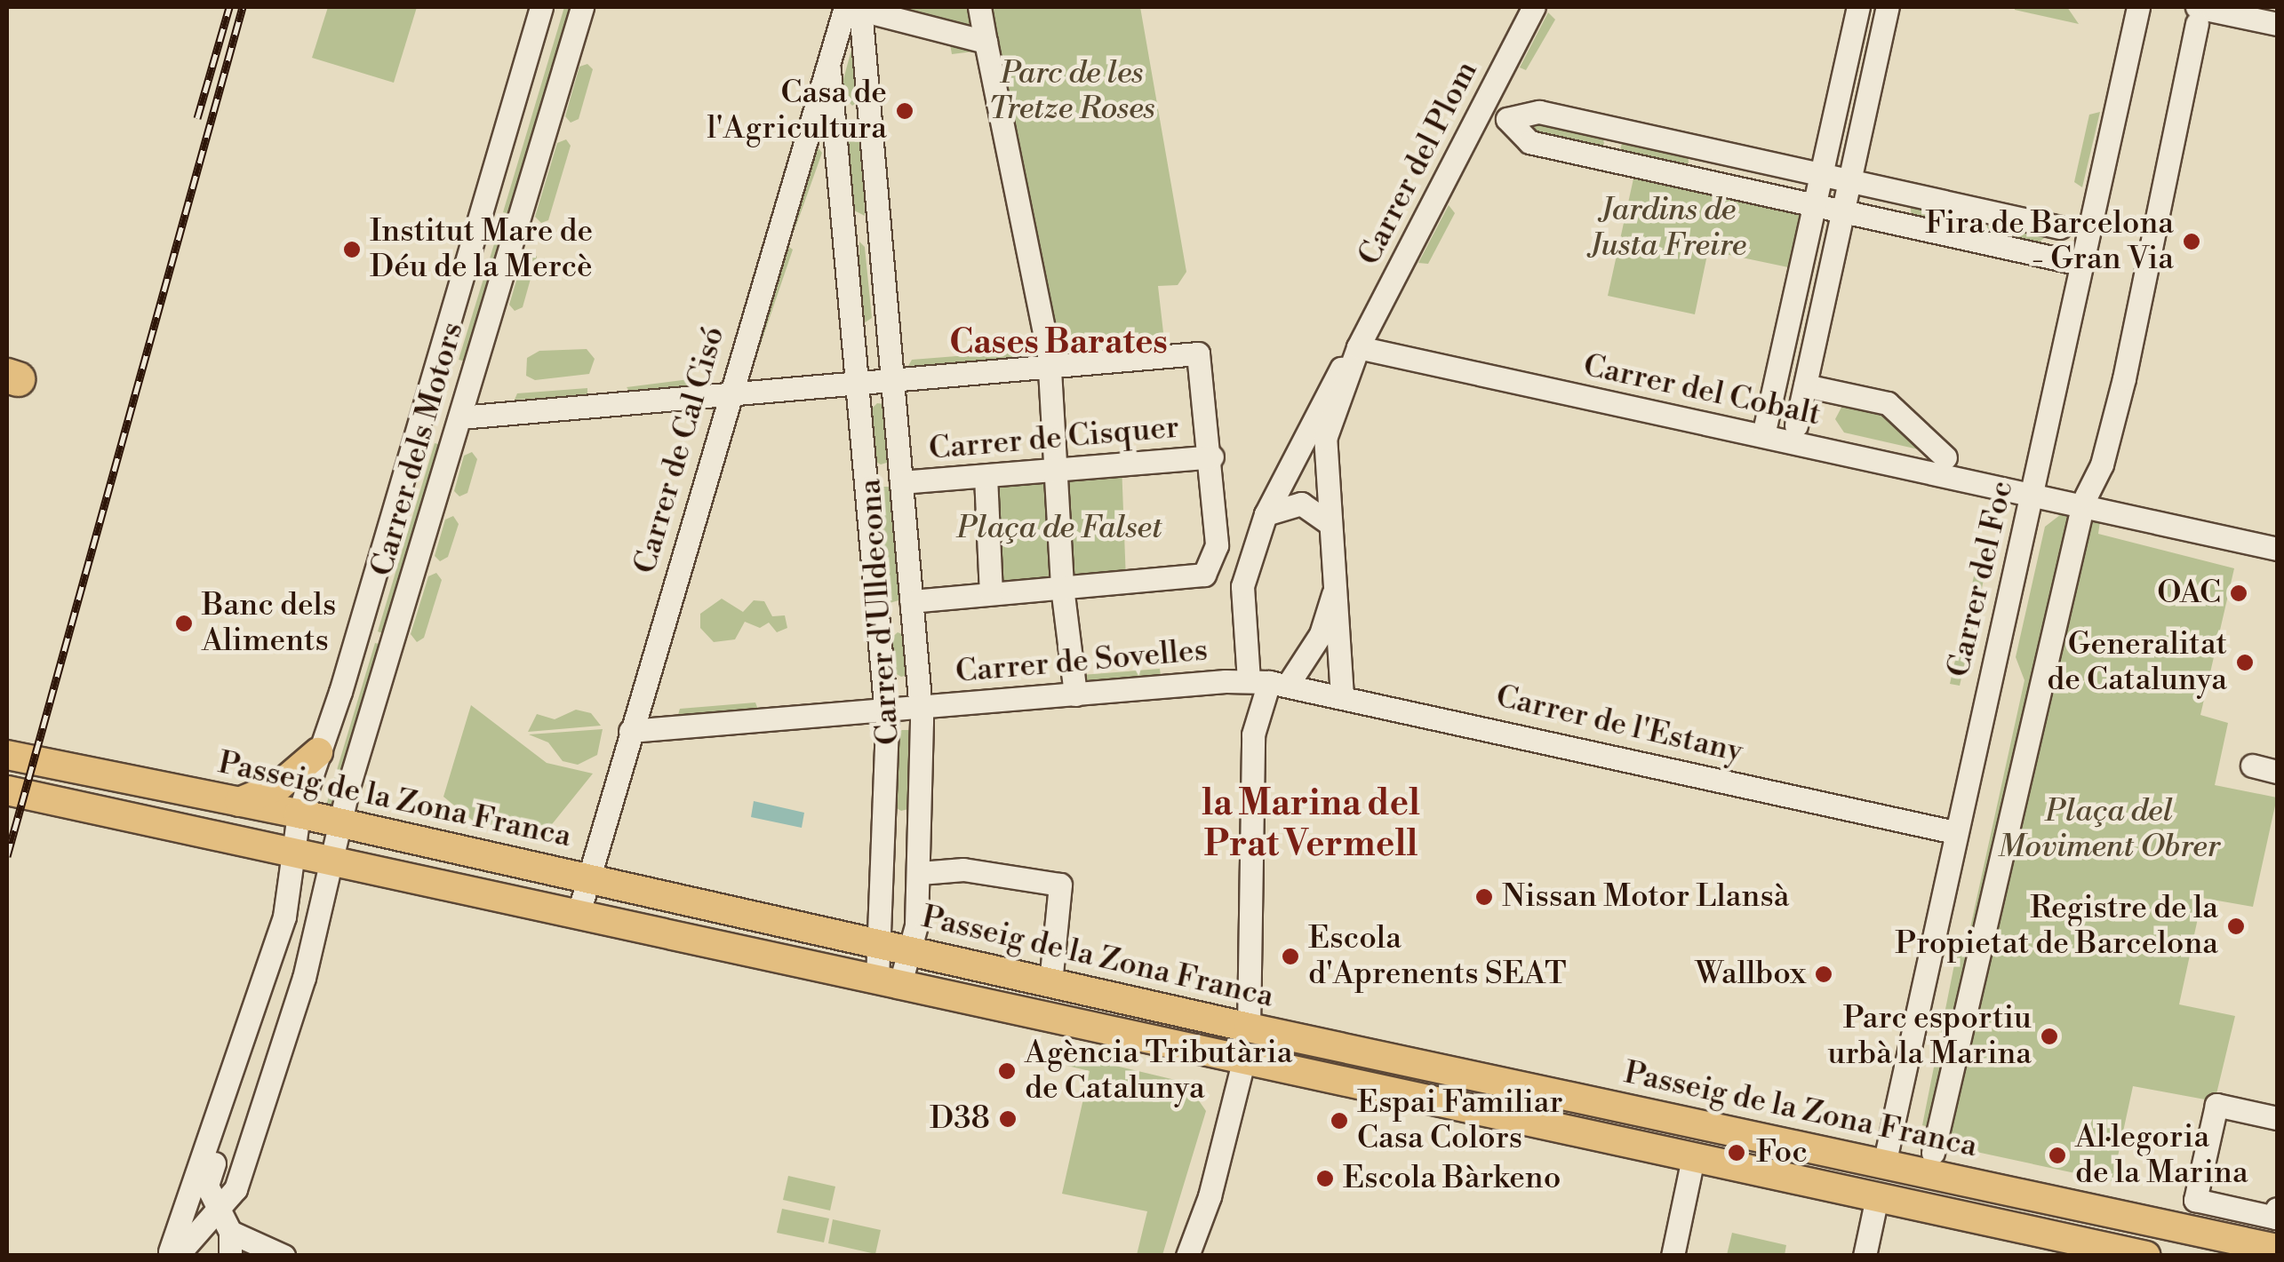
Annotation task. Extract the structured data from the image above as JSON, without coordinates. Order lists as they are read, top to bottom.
{
  "streets": {
    "main road": ["Passeig de la Zona Franca"],
    "street": [
      "Carrer del Plom",
      "Carrer del Cobalt",
      "Carrer de Cisquer",
      "Carrer dels Motors",
      "Carrer de Cal Cisó",
      "Carrer del Foc",
      "Carrer d'Ulldecona",
      "Carrer de Sovelles",
      "Carrer de l'Estany"
    ]
  },
  "crossings": [
    ["Carrer del Plom", "Carrer del Cobalt"],
    ["Carrer del Cobalt", "Carrer del Foc"],
    ["Carrer de Cisquer", "Carrer d'Ulldecona"],
    ["Carrer dels Motors", "Passeig de la Zona Franca"],
    ["Carrer de Cal Cisó", "Carrer d'Ulldecona"],
    ["Carrer de Cal Cisó", "Carrer de Sovelles"],
    ["Carrer de Cal Cisó", "Passeig de la Zona Franca"],
    ["Carrer del Foc", "Carrer de l'Estany"],
    ["Carrer del Foc", "Passeig de la Zona Franca"],
    ["Carrer d'Ulldecona", "Carrer de Sovelles"],
    ["Carrer d'Ulldecona", "Passeig de la Zona Franca"],
    ["Carrer de Sovelles", "Carrer de l'Estany"]
  ],
  "districts": ["Cases Barates", "la Marina del Prat Vermell"],
  "parks": [
    "Parc de les Tretze Roses",
    "Jardins de Justa Freire",
    "Plaça de Falset",
    "Plaça del Moviment Obrer"
  ],
  "places": [
    "Casa de l'Agricultura",
    "Fira de Barcelona - Gran Via",
    "Institut Mare de Déu de la Mercè",
    "OAC",
    "Banc dels Aliments",
    "Generalitat de Catalunya",
    "Nissan Motor Llansà",
    "Registre de la Propietat de Barcelona",
    "Escola d'Aprenents SEAT",
    "Wallbox",
    "Parc esportiu urbà la Marina",
    "Agència Tributària de Catalunya",
    "D38",
    "Espai Familiar Casa Colors",
    "Foc",
    "Al·legoria de la Marina",
    "Escola Bàrkeno"
  ]
}
